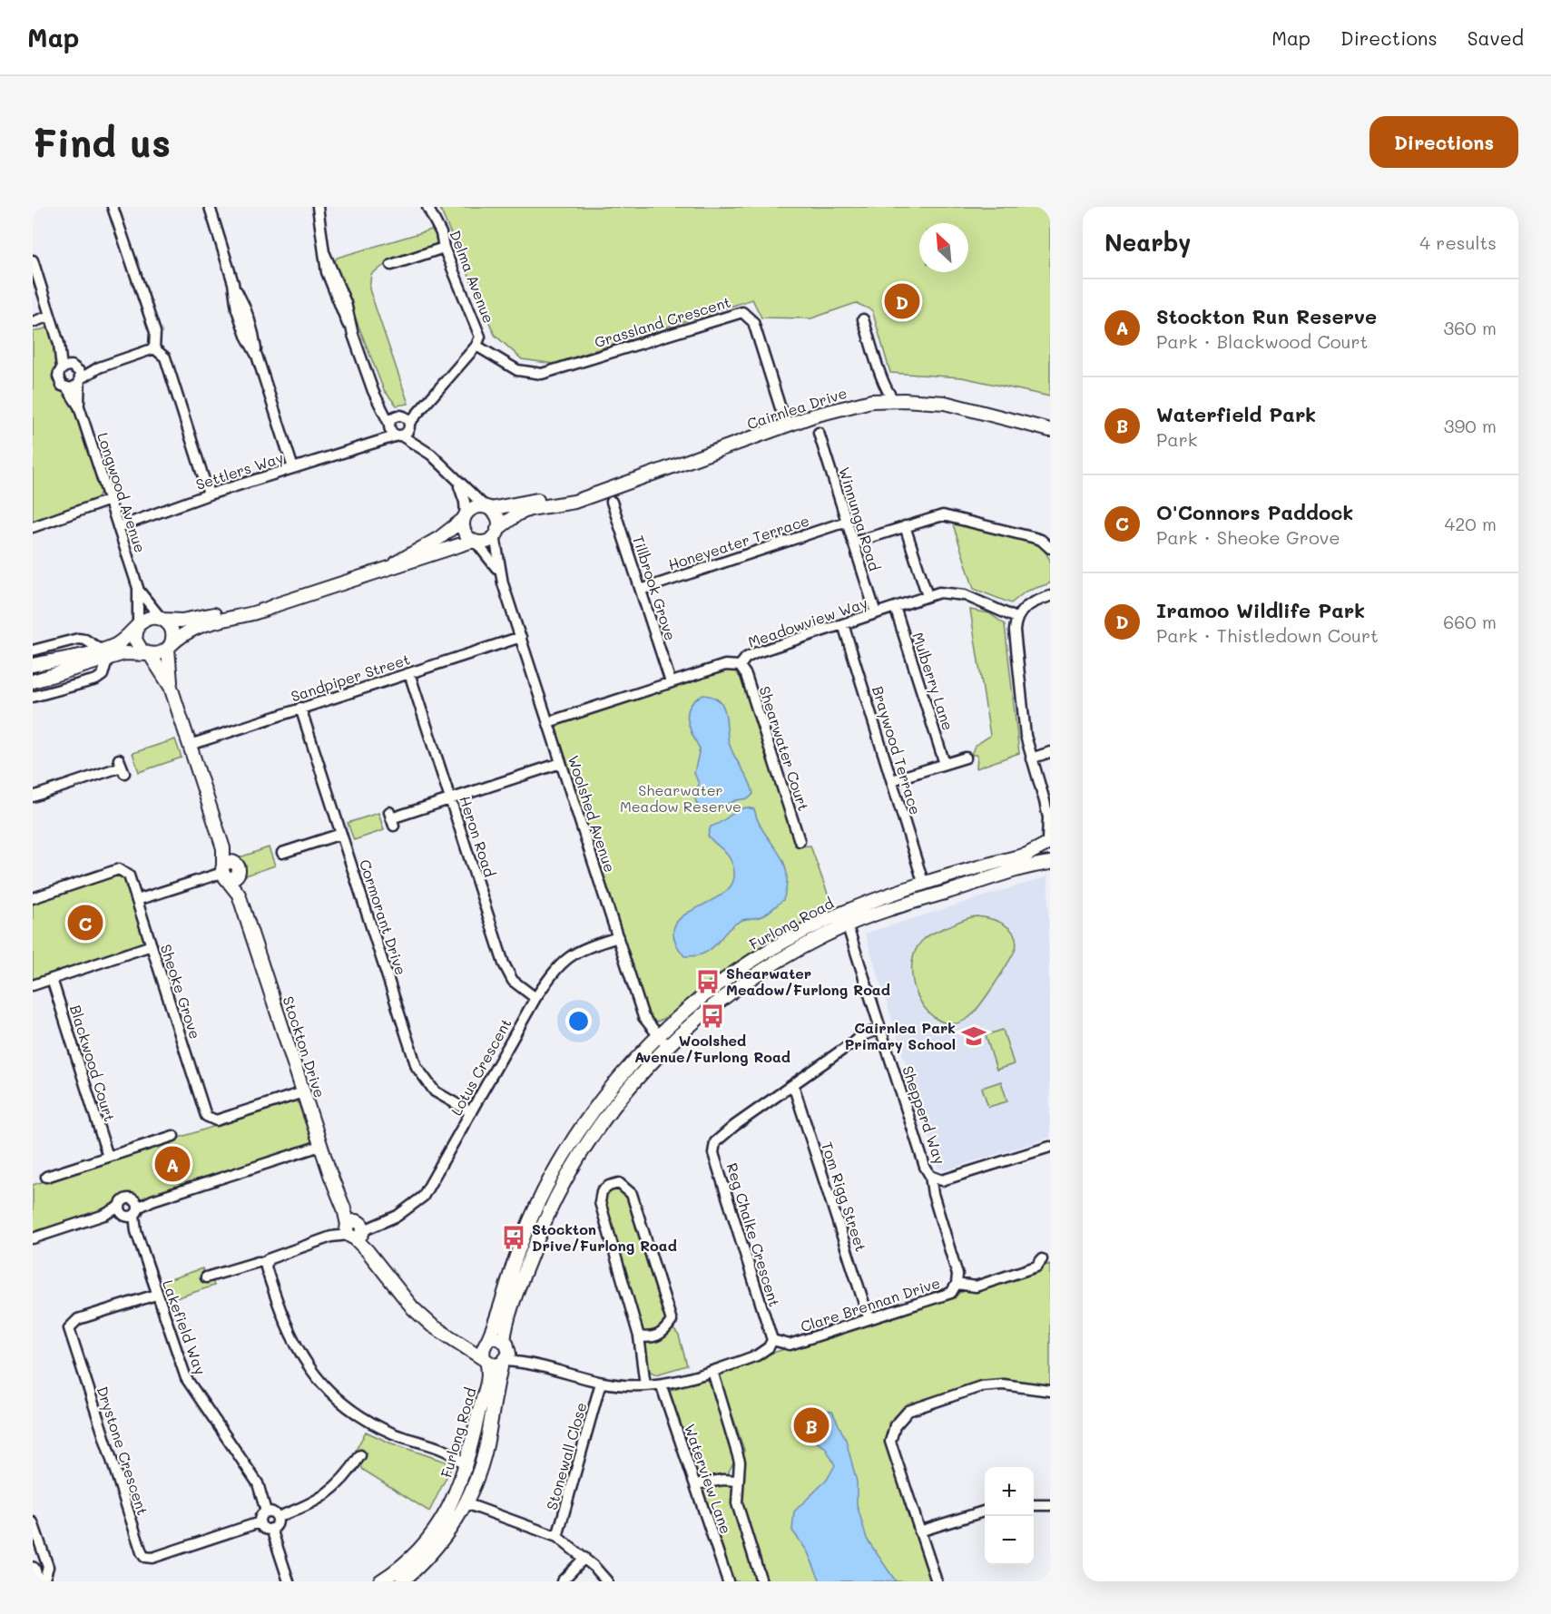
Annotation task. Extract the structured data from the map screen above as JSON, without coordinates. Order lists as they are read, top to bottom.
{
  "streets": {
    "street": [
      "Delma Avenue",
      "Grassland Crescent",
      "Cairnlea Drive",
      "Settlers Way",
      "Longwood Avenue",
      "Winnunga Road",
      "Honeyeater Terrace",
      "Tillbrook Grove",
      "Meadowview Way",
      "Sandpiper Street",
      "Mulberry Lane",
      "Shearwater Court",
      "Braywood Terrace",
      "Woolshed Avenue",
      "Heron Road",
      "Cormorant Drive",
      "Furlong Road",
      "Sheoke Grove",
      "Stockton Drive",
      "Blackwood Court",
      "Lotus Crescent",
      "Shepperd Way",
      "Tom Rigg Street",
      "Reg Chalke Crescent",
      "Clare Brennan Drive",
      "Lakefield Way",
      "Drystone Crescent",
      "Stonewall Close",
      "Waterview Lane"
    ]
  },
  "crossings": [
    ["Delma Avenue", "Grassland Crescent"],
    ["Delma Avenue", "Settlers Way"],
    ["Grassland Crescent", "Cairnlea Drive"],
    ["Cairnlea Drive", "Woolshed Avenue"],
    ["Settlers Way", "Longwood Avenue"],
    ["Winnunga Road", "Honeyeater Terrace"],
    ["Winnunga Road", "Meadowview Way"],
    ["Honeyeater Terrace", "Tillbrook Grove"],
    ["Tillbrook Grove", "Meadowview Way"],
    ["Meadowview Way", "Mulberry Lane"],
    ["Meadowview Way", "Shearwater Court"],
    ["Meadowview Way", "Braywood Terrace"],
    ["Meadowview Way", "Woolshed Avenue"],
    ["Sandpiper Street", "Woolshed Avenue"],
    ["Sandpiper Street", "Heron Road"],
    ["Sandpiper Street", "Cormorant Drive"],
    ["Braywood Terrace", "Furlong Road"],
    ["Woolshed Avenue", "Furlong Road"],
    ["Woolshed Avenue", "Lotus Crescent"],
    ["Heron Road", "Lotus Crescent"],
    ["Cormorant Drive", "Lotus Crescent"],
    ["Furlong Road", "Shepperd Way"],
    ["Sheoke Grove", "Stockton Drive"],
    ["Stockton Drive", "Lotus Crescent"],
    ["Shepperd Way", "Reg Chalke Crescent"],
    ["Shepperd Way", "Clare Brennan Drive"],
    ["Tom Rigg Street", "Reg Chalke Crescent"],
    ["Tom Rigg Street", "Clare Brennan Drive"],
    ["Reg Chalke Crescent", "Clare Brennan Drive"],
    ["Lakefield Way", "Drystone Crescent"]
  ],
  "parks": ["Shearwater Meadow Reserve"],
  "places": {
    "bus stop": ["Shearwater Meadow/Furlong Road", "Woolshed Avenue/Furlong Road", "Stockton Drive/Furlong Road"],
    "school or university": ["Cairnlea Park Primary School"]
  },
  "north": "top left",
  "page": {
    "header": "Map",
    "nav": ["Map", "Directions", "Saved"],
    "buttons": "Directions",
    "title": "Find us",
    "heading": ["Nearby", "4 results"],
    "list": [
      {
        "mark": "A",
        "name": "Stockton Run Reserve",
        "note": "Park · Blackwood Court",
        "value": "360 m"
      },
      {
        "mark": "B",
        "name": "Waterfield Park",
        "note": "Park",
        "value": "390 m"
      },
      {
        "mark": "C",
        "name": "O'Connors Paddock",
        "note": "Park · Sheoke Grove",
        "value": "420 m"
      },
      {
        "mark": "D",
        "name": "Iramoo Wildlife Park",
        "note": "Park · Thistledown Court",
        "value": "660 m"
      }
    ],
    "pins": [
      "D",
      "C",
      "A",
      "B"
    ],
    "map_buttons": ["+", "−"]
  }
}
